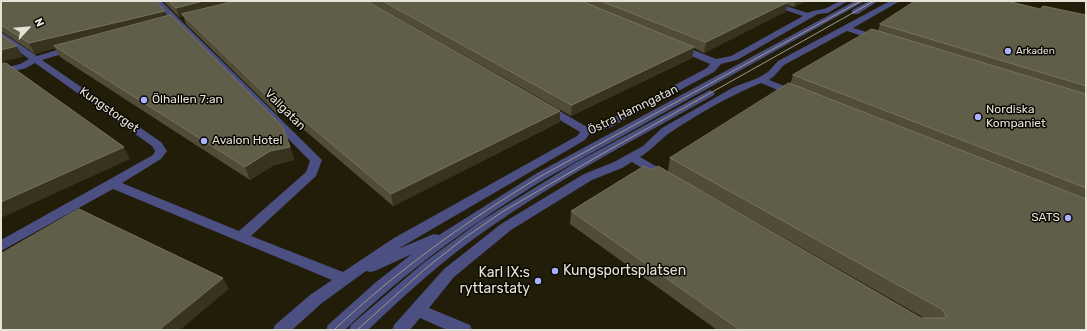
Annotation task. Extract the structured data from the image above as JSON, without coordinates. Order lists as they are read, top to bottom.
{
  "streets": {
    "street": ["Kungstorget", "Vallgatan", "Östra Hamngatan"]
  },
  "places": [
    "Arkaden",
    "Ölhallen 7:an",
    "Nordiska Kompaniet",
    "Avalon Hotel",
    "SATS",
    "Kungsportsplatsen",
    "Karl IX:s ryttarstaty"
  ],
  "north": "top right"
}
